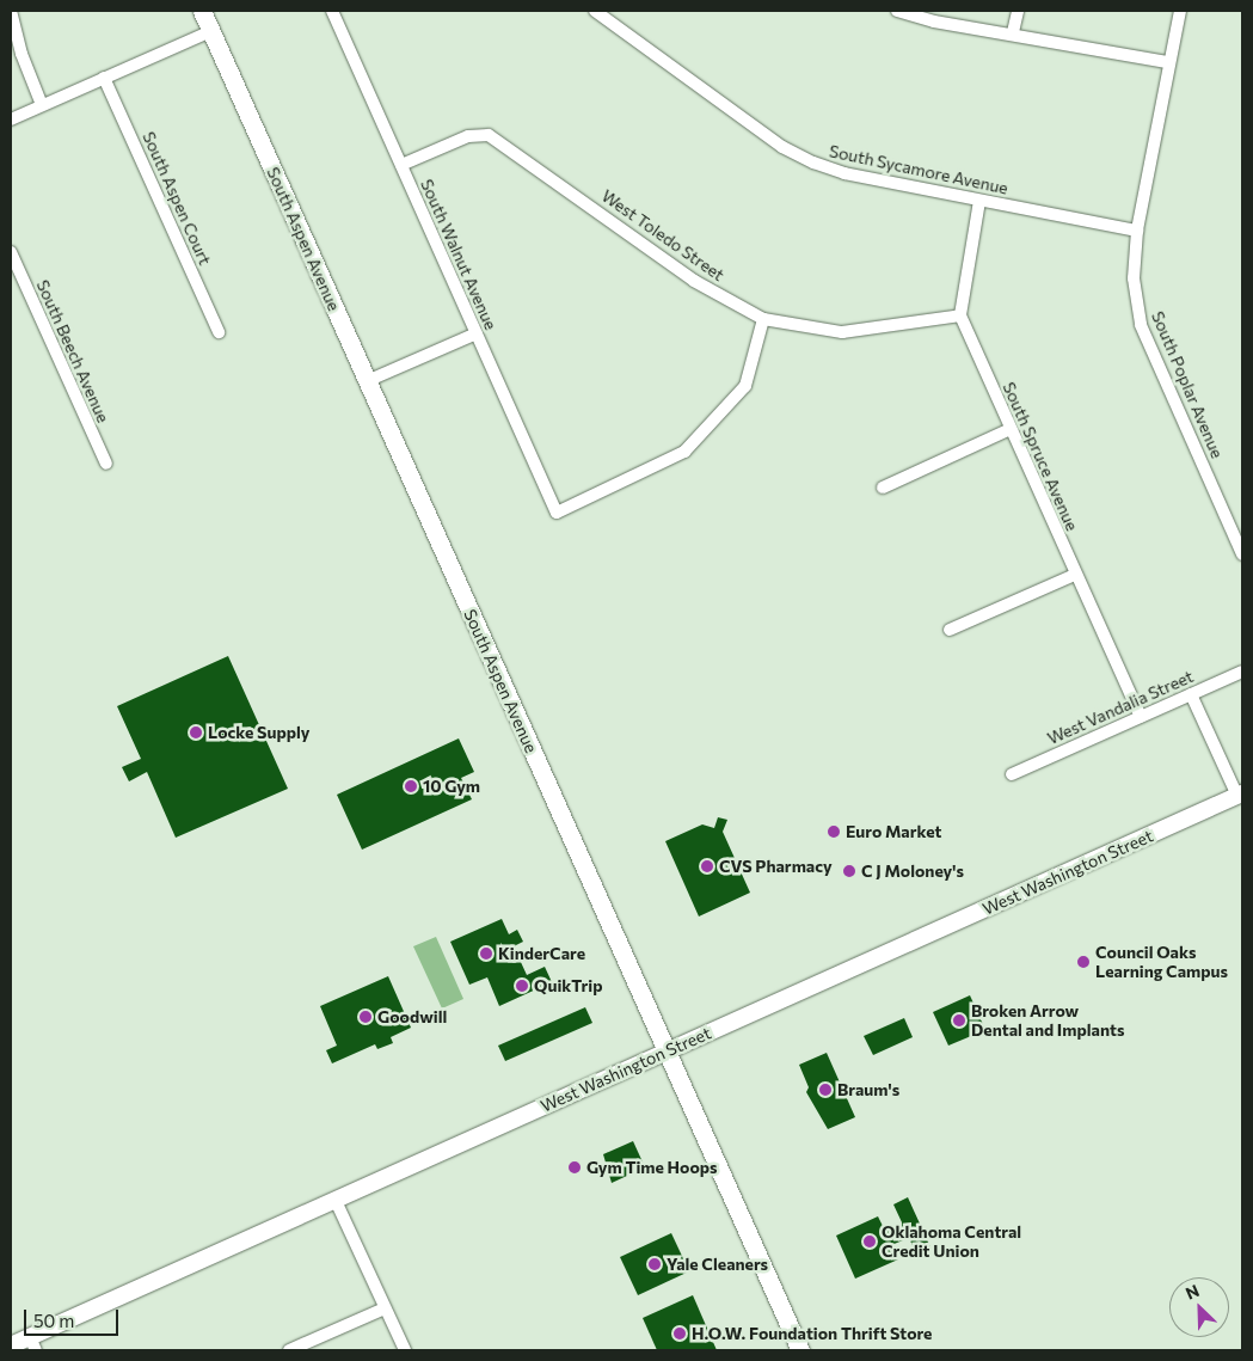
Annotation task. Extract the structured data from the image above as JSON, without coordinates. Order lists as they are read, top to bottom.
{
  "streets": {
    "main road": ["South Aspen Avenue", "West Washington Street"],
    "street": [
      "South Sycamore Avenue",
      "South Aspen Court",
      "West Toledo Street",
      "South Walnut Avenue",
      "South Beech Avenue",
      "South Poplar Avenue",
      "South Spruce Avenue",
      "West Vandalia Street"
    ]
  },
  "crossings": [
    ["South Sycamore Avenue", "South Poplar Avenue"],
    ["West Toledo Street", "South Walnut Avenue"],
    ["West Toledo Street", "South Spruce Avenue"],
    ["South Aspen Avenue", "West Washington Street"],
    ["South Spruce Avenue", "West Vandalia Street"]
  ],
  "places": [
    "Locke Supply",
    "10 Gym",
    "Euro Market",
    "CVS Pharmacy",
    "C J Moloney's",
    "KinderCare",
    "Council Oaks Learning Campus",
    "QuikTrip",
    "Goodwill",
    "Broken Arrow Dental and Implants",
    "Braum's",
    "Gym Time Hoops",
    "Oklahoma Central Credit Union",
    "Yale Cleaners",
    "H.O.W. Foundation Thrift Store"
  ],
  "scale_bar": "50 m",
  "north": "top left"
}
